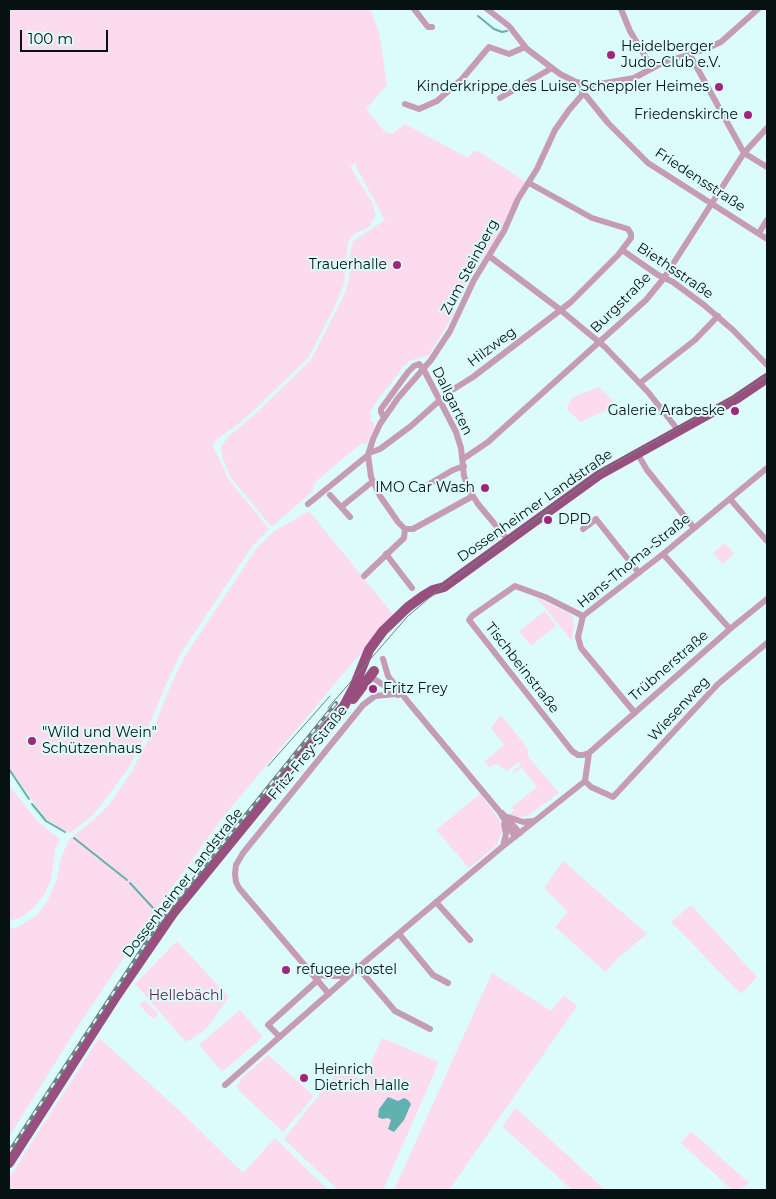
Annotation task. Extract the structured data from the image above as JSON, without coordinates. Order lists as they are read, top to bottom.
{
  "streets": {
    "main road": ["Dossenheimer Landstraße"],
    "street": [
      "Friedensstraße",
      "Zum Steinberg",
      "Biethsstraße",
      "Burgstraße",
      "Hilzweg",
      "Dallgarten",
      "Hans-Thoma-Straße",
      "Trübnerstraße",
      "Tischbeinstraße",
      "Wiesenweg",
      "Fritz-Frey-Straße"
    ]
  },
  "crossings": [
    ["Friedensstraße", "Zum Steinberg"],
    ["Friedensstraße", "Burgstraße"],
    ["Zum Steinberg", "Biethsstraße"],
    ["Zum Steinberg", "Dallgarten"],
    ["Biethsstraße", "Burgstraße"],
    ["Biethsstraße", "Hilzweg"],
    ["Burgstraße", "Dallgarten"],
    ["Hilzweg", "Dallgarten"],
    ["Hans-Thoma-Straße", "Trübnerstraße"],
    ["Hans-Thoma-Straße", "Tischbeinstraße"],
    ["Trübnerstraße", "Tischbeinstraße"]
  ],
  "parks": ["Hellebächl"],
  "places": [
    "Heidelberger Judo-Club e.V.",
    "Kinderkrippe des Luise Scheppler Heimes",
    "Friedenskirche",
    "Trauerhalle",
    "Galerie Arabeske",
    "IMO Car Wash",
    "DPD",
    "Fritz Frey",
    "\"Wild und Wein\" Schützenhaus",
    "refugee hostel",
    "Heinrich Dietrich Halle"
  ],
  "scale_bar": "100 m"
}
